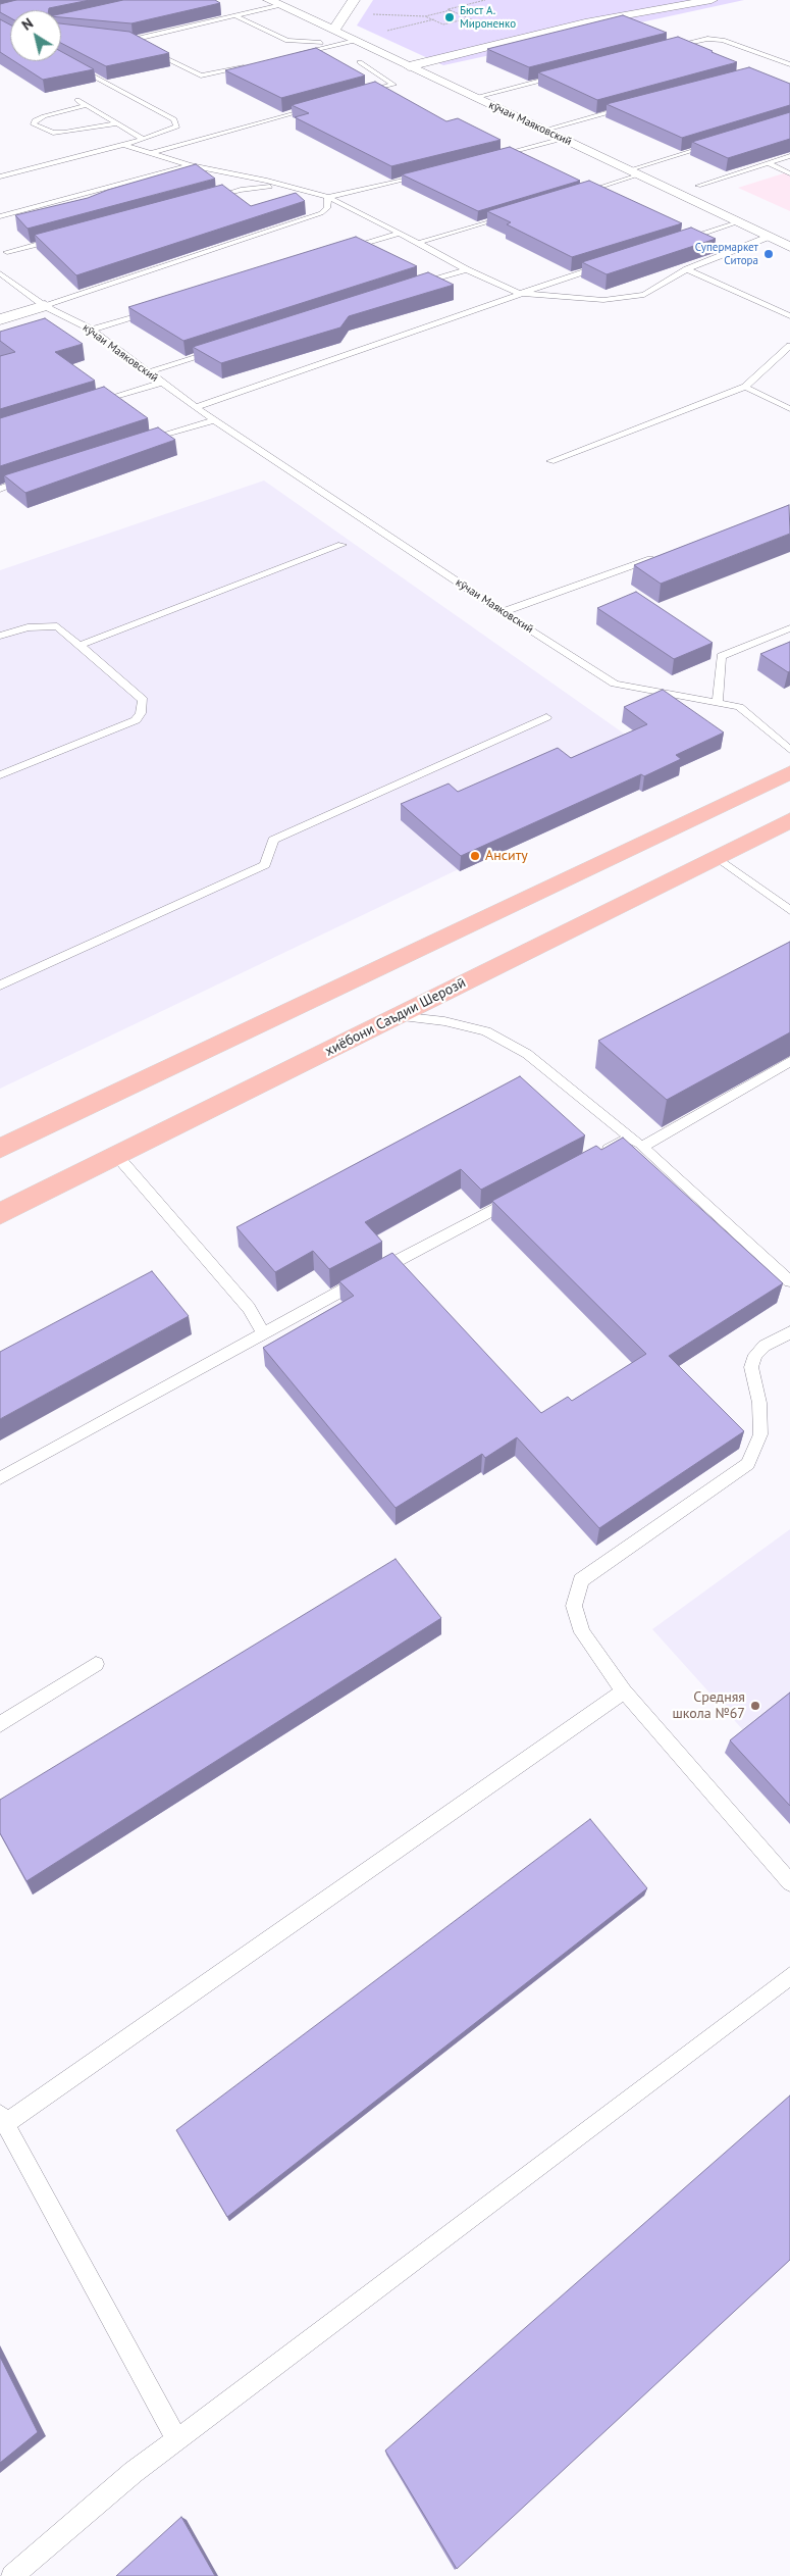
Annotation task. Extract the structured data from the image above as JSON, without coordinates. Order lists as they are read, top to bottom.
{
  "streets": {
    "main road": ["хиёбони Саъдии Шерозӣ"],
    "street": ["кӯчаи Маяковский"]
  },
  "places": [
    "Бюст А. Мироненко",
    "Супермаркет Ситора",
    "Анситу",
    "Средняя школа №67"
  ],
  "north": "top left"
}
